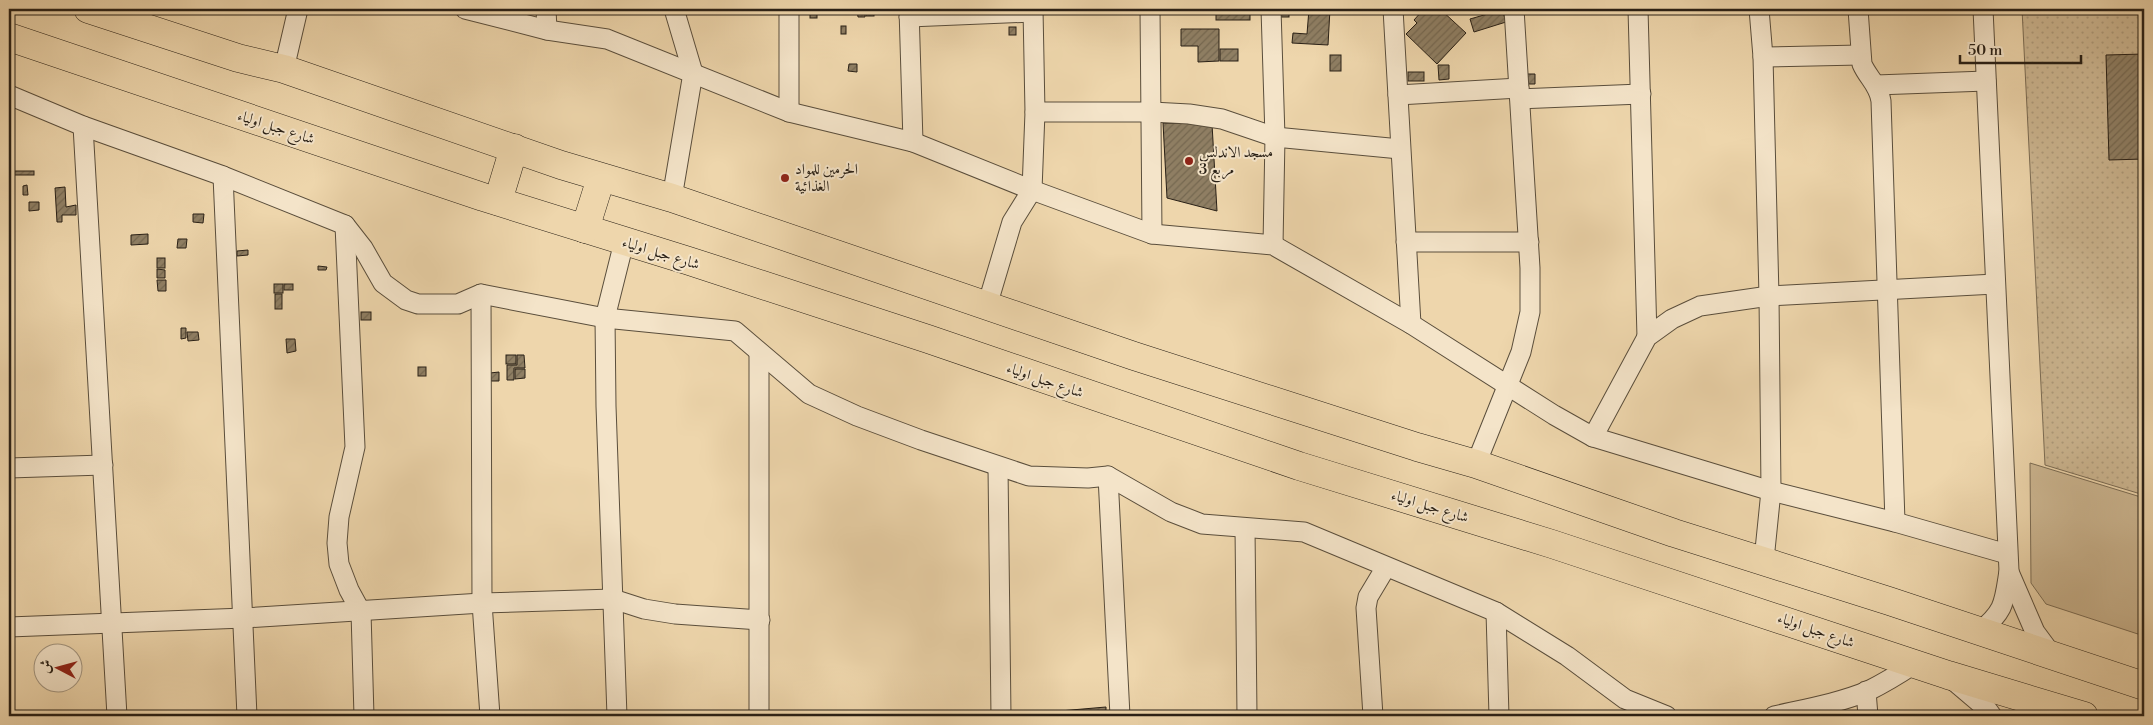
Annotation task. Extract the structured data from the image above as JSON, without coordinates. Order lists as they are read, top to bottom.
{
  "streets": {
    "highway": ["شارع جبل اولياء"]
  },
  "places": ["مسجد الاندلس مربع 3", "الحرمين للمواد الغذائية"],
  "scale_bar": "50 m",
  "north": "left"
}
